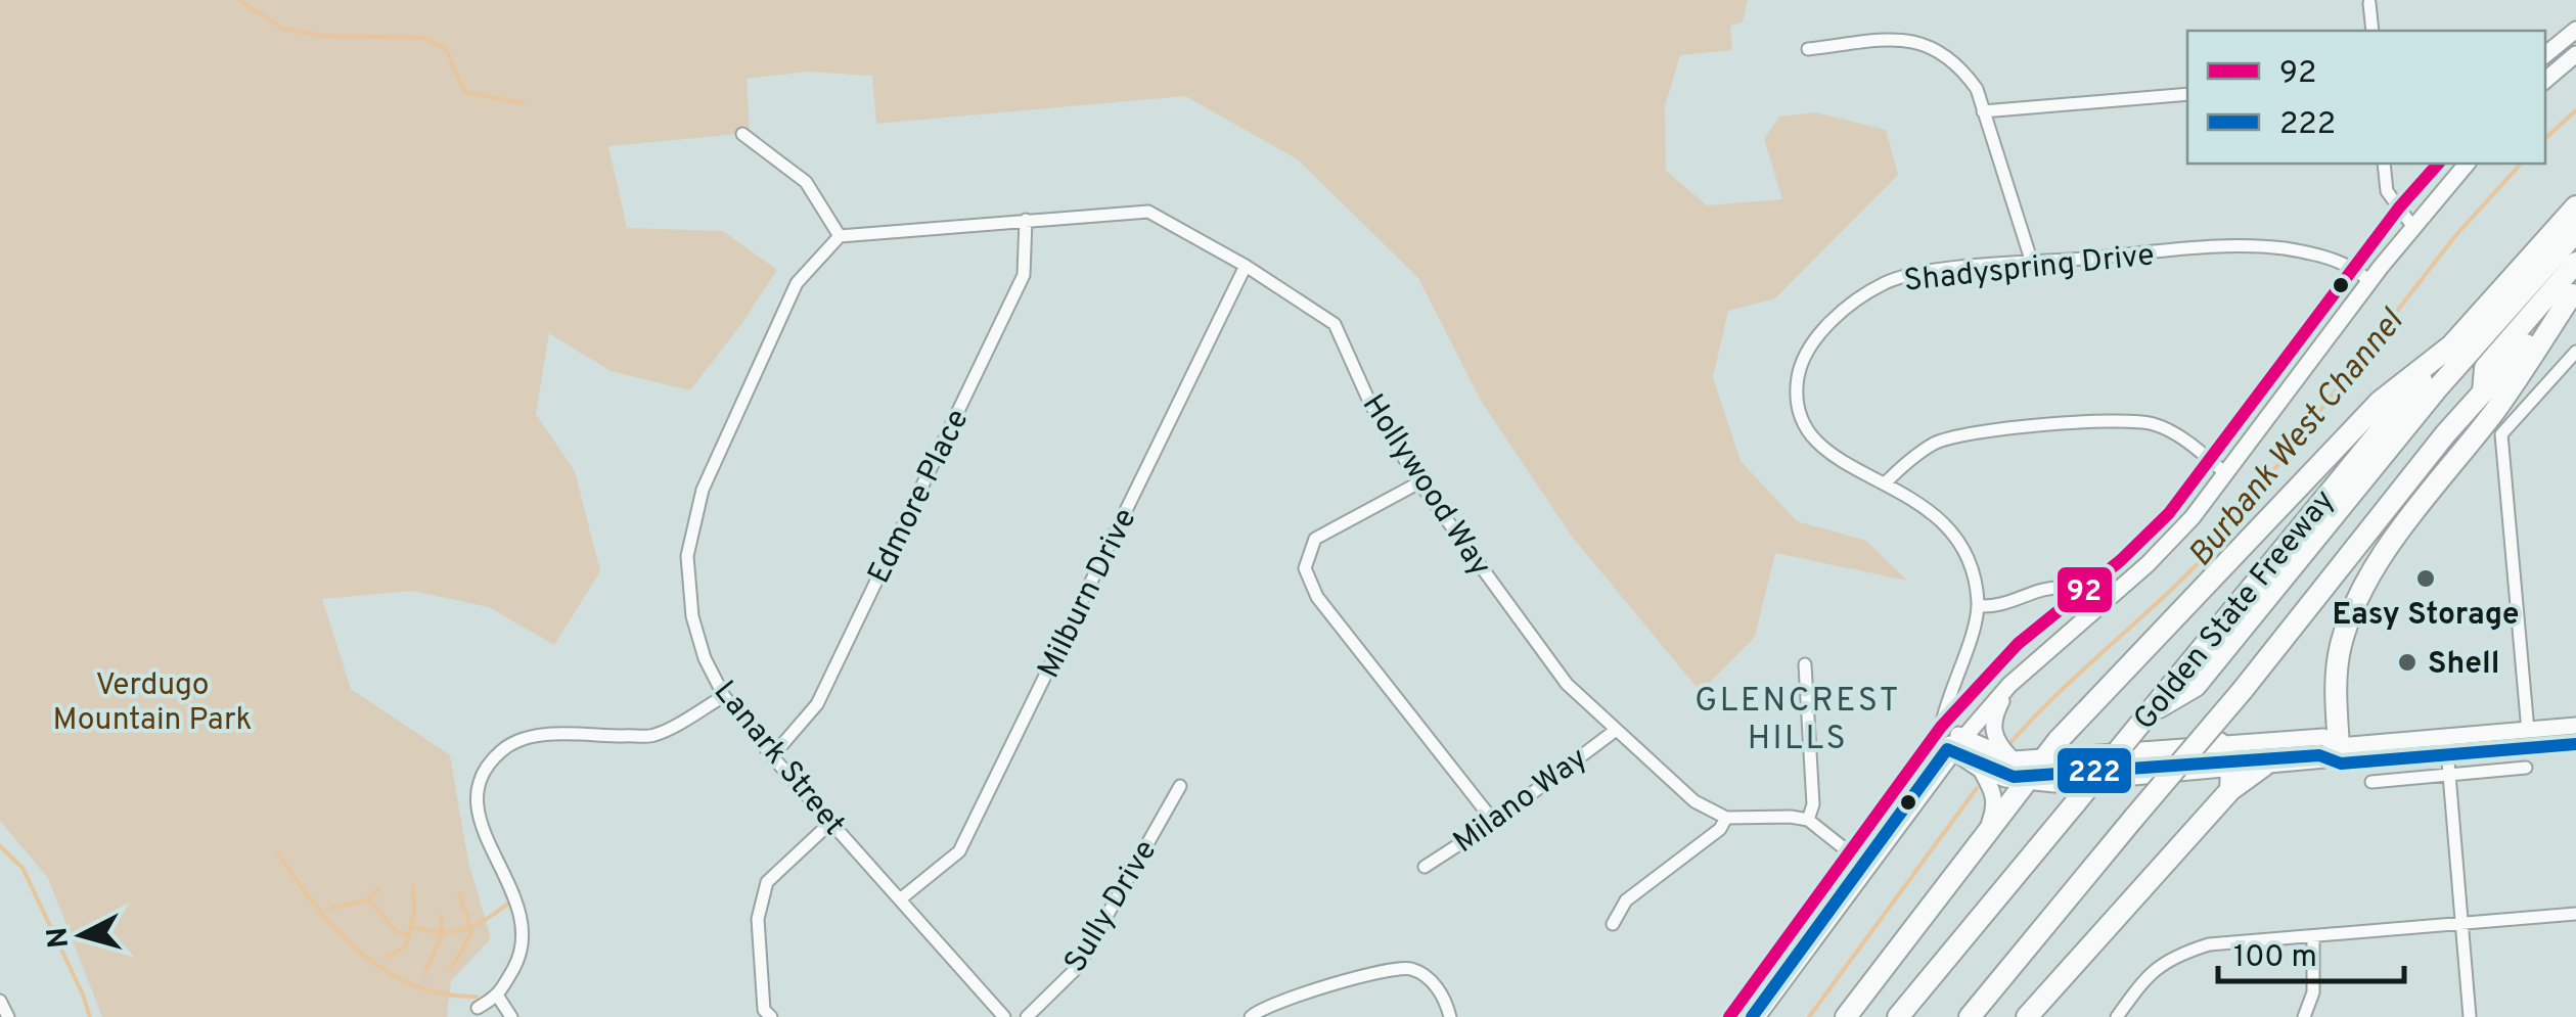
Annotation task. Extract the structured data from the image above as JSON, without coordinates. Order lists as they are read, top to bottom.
{
  "streets": {
    "highway": ["Golden State Freeway"],
    "street": [
      "Shadyspring Drive",
      "Hollywood Way",
      "Edmore Place",
      "Milburn Drive",
      "Lanark Street",
      "Milano Way",
      "Sully Drive"
    ]
  },
  "crossings": [
    ["Hollywood Way", "Edmore Place"],
    ["Hollywood Way", "Milburn Drive"],
    ["Hollywood Way", "Lanark Street"],
    ["Hollywood Way", "Milano Way"],
    ["Edmore Place", "Lanark Street"],
    ["Milburn Drive", "Lanark Street"]
  ],
  "districts": ["GLENCREST HILLS"],
  "water": ["Burbank West Channel"],
  "parks": ["Verdugo Mountain Park"],
  "places": ["Easy Storage", "Shell"],
  "lines": ["transit line 92", "transit line 222"],
  "legend": ["92", "222"],
  "scale_bar": "100 m",
  "north": "left"
}
